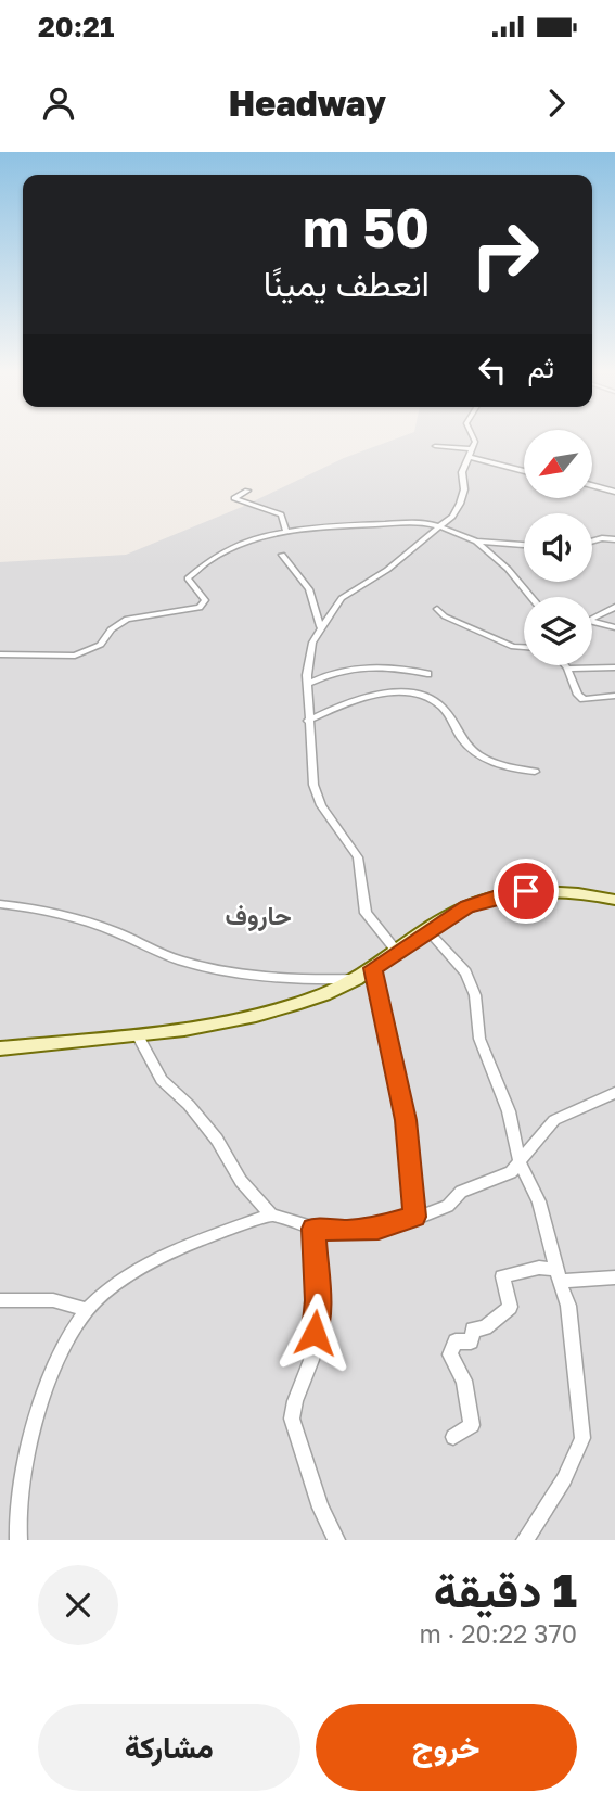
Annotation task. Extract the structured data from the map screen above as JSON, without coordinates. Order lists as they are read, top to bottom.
{
  "districts": ["حاروف"],
  "north": "bottom left",
  "page": {
    "status": "20:21",
    "header": "Headway",
    "turn": ["50 m", "انعطف يمينًا"],
    "then": "ثم",
    "heading": ["1 دقيقة", "370 m · 20:22"],
    "buttons": ["خروج", "مشاركة"]
  }
}
